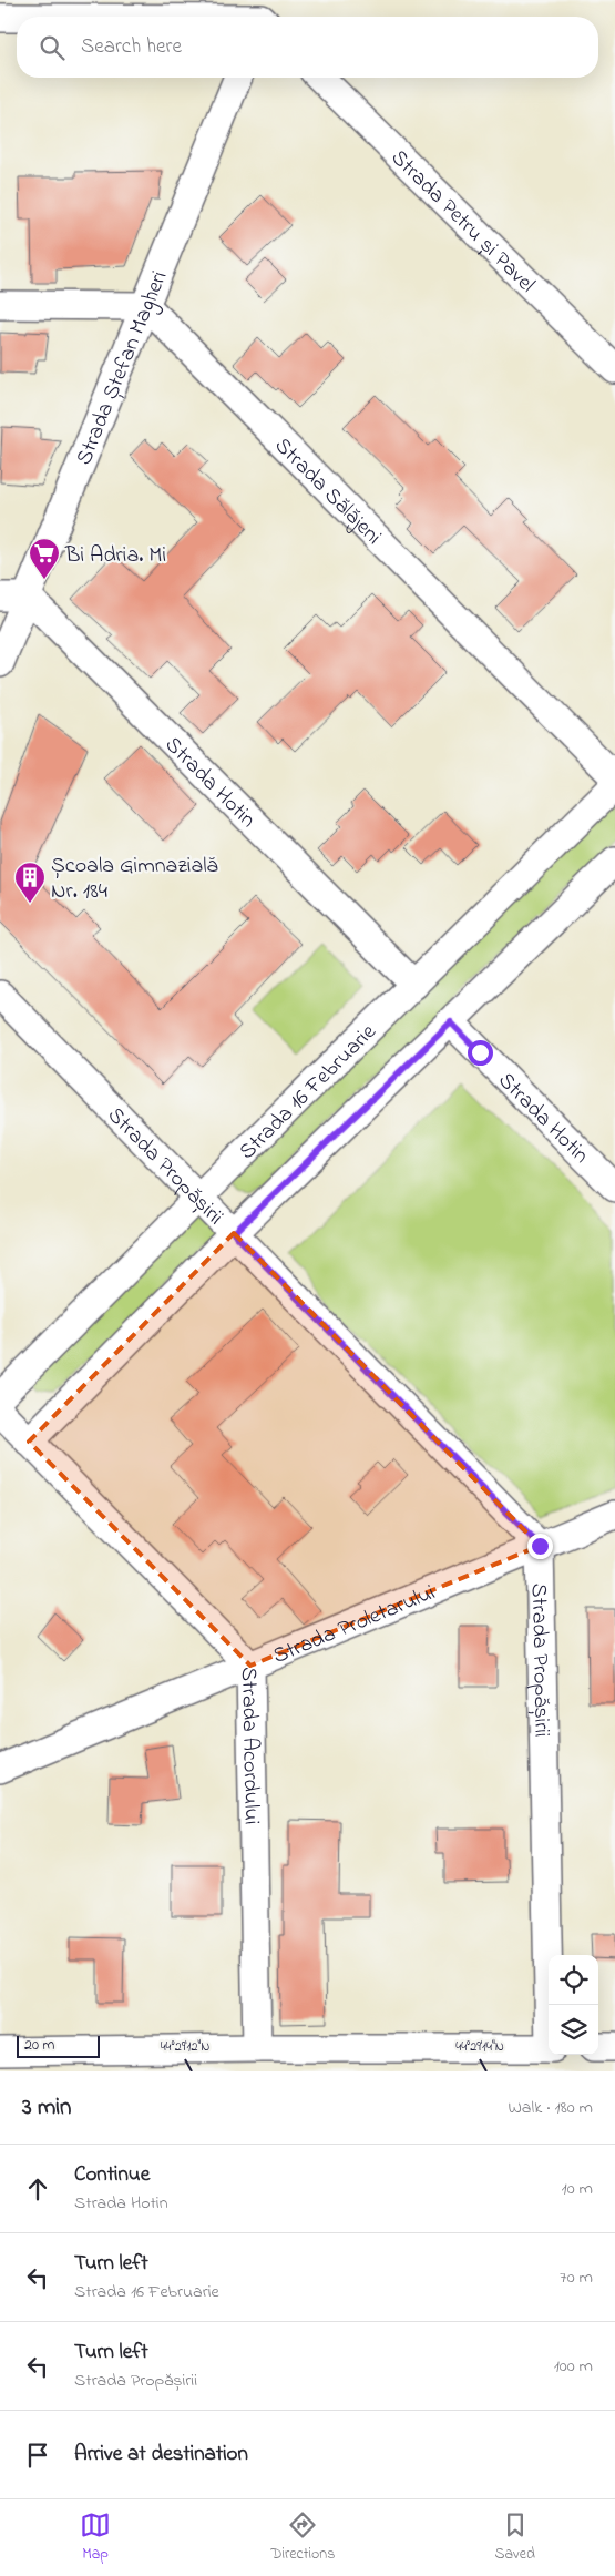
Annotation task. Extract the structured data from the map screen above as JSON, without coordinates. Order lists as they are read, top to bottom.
{
  "streets": {
    "street": [
      "Strada Petru și Pavel",
      "Strada Ștefan Magheri",
      "Strada Sălăjeni",
      "Strada Hotin",
      "Strada 16 Februarie",
      "Strada Propășirii",
      "Strada Proletarului",
      "Strada Acordului"
    ]
  },
  "crossings": [
    ["Strada Ștefan Magheri", "Strada Sălăjeni"],
    ["Strada Ștefan Magheri", "Strada Hotin"],
    ["Strada Hotin", "Strada 16 Februarie"],
    ["Strada 16 Februarie", "Strada Propășirii"],
    ["Strada Propășirii", "Strada Proletarului"],
    ["Strada Proletarului", "Strada Acordului"]
  ],
  "places": {
    "supermarket": ["Bi Adria. Mi"],
    "building": ["Școala Gimnazială Nr. 184"]
  },
  "scale_bar": "20 m",
  "page": {
    "search": "Search here",
    "scale": "20 m",
    "heading": ["3 min", "Walk · 180 m"],
    "list": [
      ["Continue", "Strada Hotin", "10 m"],
      ["Turn left", "Strada 16 Februarie", "70 m"],
      ["Turn left", "Strada Propășirii", "100 m"],
      "Arrive at destination"
    ],
    "nav": ["Map", "Directions", "Saved"]
  },
  "coordinates": ["44°29'12\"N", "44°29'14\"N"]
}
